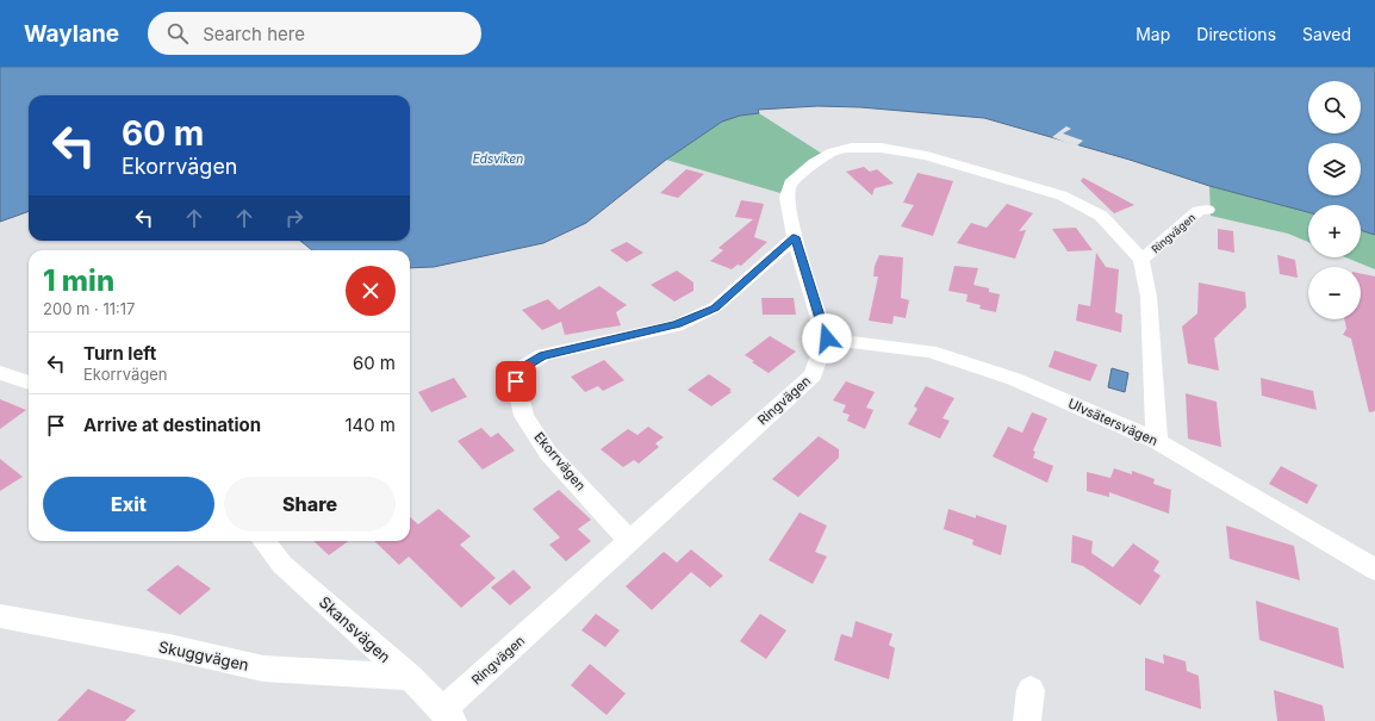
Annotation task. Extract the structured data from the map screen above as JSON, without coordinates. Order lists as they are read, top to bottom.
{
  "streets": {
    "street": [
      "Ringvägen",
      "Ulvsätersvägen",
      "Ekorrvägen",
      "Skansvägen",
      "Skuggvägen"
    ]
  },
  "crossings": [
    ["Ringvägen", "Ulvsätersvägen"],
    ["Ringvägen", "Ekorrvägen"],
    ["Ringvägen", "Skansvägen"],
    ["Skansvägen", "Skuggvägen"]
  ],
  "water": ["Edsviken"],
  "page": {
    "header": "Waylane",
    "search": "Search here",
    "nav": ["Map", "Directions", "Saved"],
    "map_buttons": ["+", "−"],
    "turn": ["60 m", "Ekorrvägen"],
    "heading": ["1 min", "200 m · 11:17"],
    "list": [
      {
        "name": "Turn left",
        "note": "Ekorrvägen",
        "value": "60 m"
      },
      {
        "name": "Arrive at destination",
        "value": "140 m"
      }
    ],
    "buttons": ["Exit", "Share"]
  }
}
